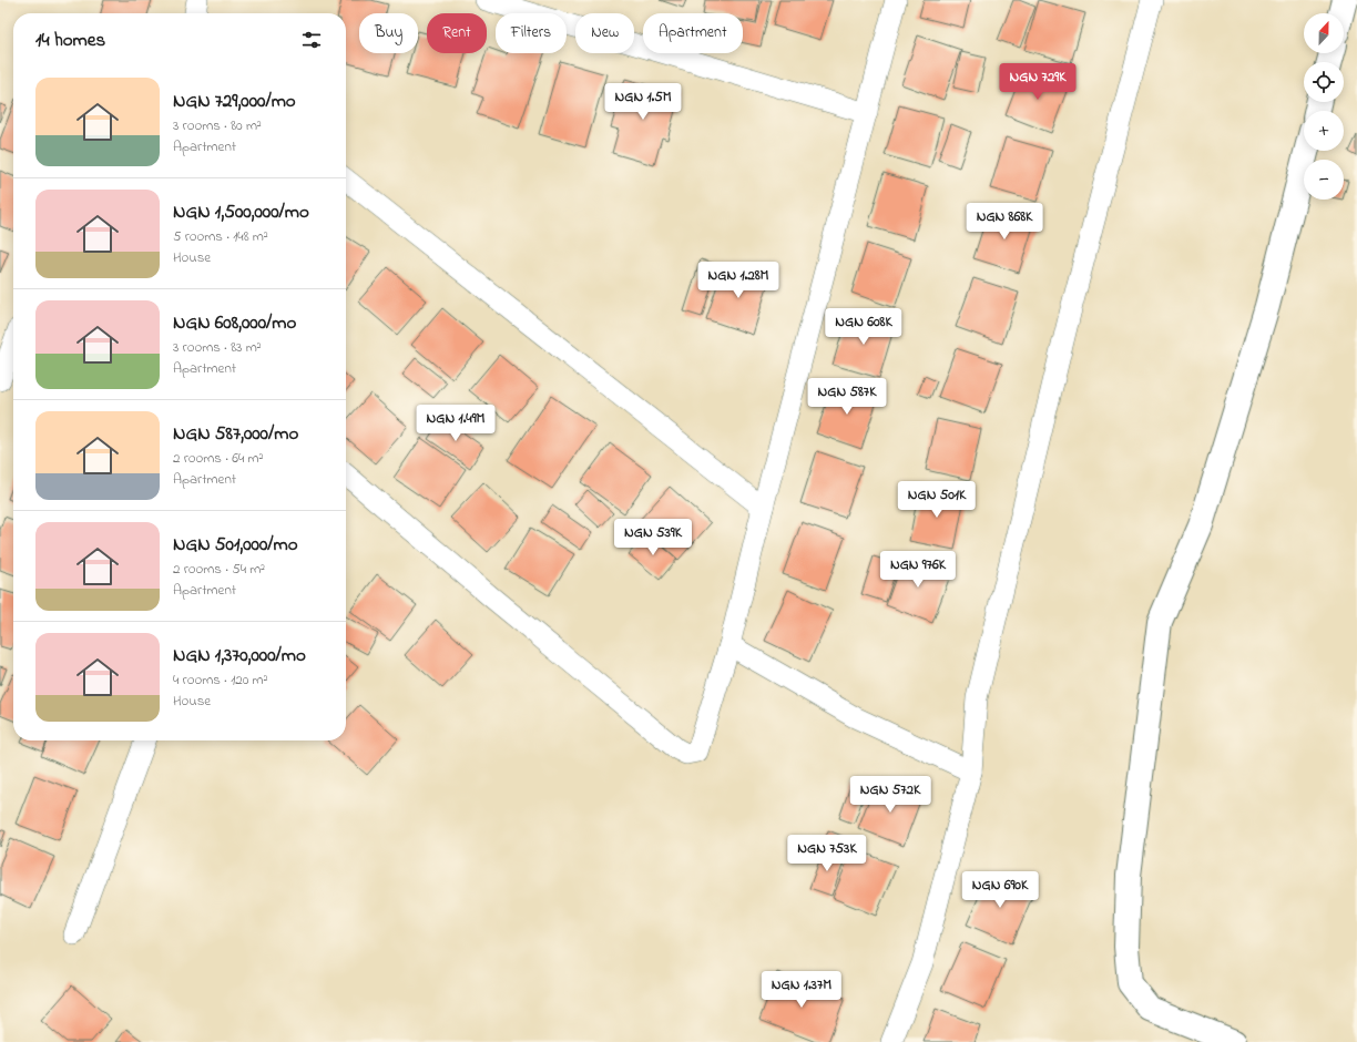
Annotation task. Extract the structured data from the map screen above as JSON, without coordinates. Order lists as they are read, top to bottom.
{
  "north": "top",
  "page": {
    "map_buttons": ["+", "−"],
    "chip": [
      "Buy",
      "Rent",
      "Filters",
      "New",
      "Apartment"
    ],
    "heading": "14 homes",
    "price": [
      "NGN 729K",
      "NGN 1.5M",
      "NGN 868K",
      "NGN 1.28M",
      "NGN 608K",
      "NGN 587K",
      "NGN 1.49M",
      "NGN 501K",
      "NGN 539K",
      "NGN 976K",
      "NGN 572K",
      "NGN 753K",
      "NGN 690K",
      "NGN 1.37M"
    ],
    "list": [
      {
        "name": "NGN 729,000/mo",
        "note": "3 rooms · 80 m² · Apartment"
      },
      {
        "name": "NGN 1,500,000/mo",
        "note": "5 rooms · 148 m² · House"
      },
      {
        "name": "NGN 608,000/mo",
        "note": "3 rooms · 83 m² · Apartment"
      },
      {
        "name": "NGN 587,000/mo",
        "note": "2 rooms · 64 m² · Apartment"
      },
      {
        "name": "NGN 501,000/mo",
        "note": "2 rooms · 54 m² · Apartment"
      },
      {
        "name": "NGN 1,370,000/mo",
        "note": "4 rooms · 120 m² · House"
      }
    ]
  }
}
